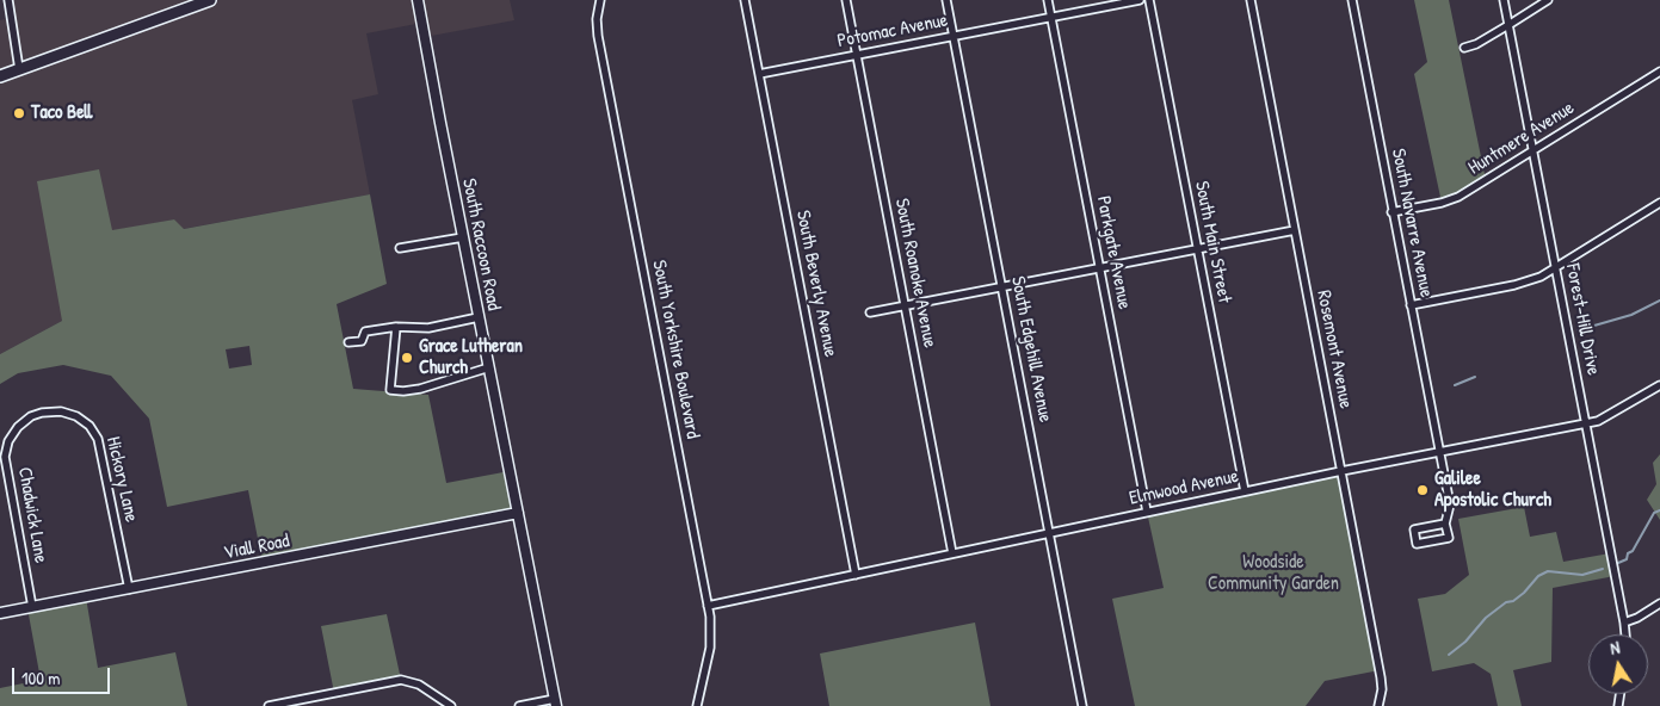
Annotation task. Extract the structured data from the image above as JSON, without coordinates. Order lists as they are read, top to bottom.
{
  "streets": {
    "street": [
      "Potomac Avenue",
      "Huntmere Avenue",
      "South Navarre Avenue",
      "South Main Street",
      "South Raccoon Road",
      "Parkgate Avenue",
      "South Roanoke Avenue",
      "South Beverly Avenue",
      "Forest-Hill Drive",
      "South Yorkshire Boulevard",
      "South Edgehill Avenue",
      "Rosemont Avenue",
      "Hickory Lane",
      "Elmwood Avenue",
      "Chadwick Lane",
      "Viall Road"
    ]
  },
  "crossings": [
    ["Potomac Avenue", "Parkgate Avenue"],
    ["Potomac Avenue", "South Roanoke Avenue"],
    ["Potomac Avenue", "South Beverly Avenue"],
    ["Potomac Avenue", "South Edgehill Avenue"],
    ["Huntmere Avenue", "South Navarre Avenue"],
    ["Huntmere Avenue", "Forest-Hill Drive"],
    ["South Navarre Avenue", "Elmwood Avenue"],
    ["South Main Street", "Elmwood Avenue"],
    ["South Raccoon Road", "Viall Road"],
    ["Parkgate Avenue", "Elmwood Avenue"],
    ["South Roanoke Avenue", "Elmwood Avenue"],
    ["South Beverly Avenue", "Elmwood Avenue"],
    ["Forest-Hill Drive", "Elmwood Avenue"],
    ["South Yorkshire Boulevard", "Elmwood Avenue"],
    ["South Edgehill Avenue", "Elmwood Avenue"],
    ["Rosemont Avenue", "Elmwood Avenue"],
    ["Hickory Lane", "Chadwick Lane"],
    ["Hickory Lane", "Viall Road"],
    ["Chadwick Lane", "Viall Road"]
  ],
  "parks": ["Woodside Community Garden"],
  "places": ["Taco Bell", "Grace Lutheran Church", "Galilee Apostolic Church"],
  "scale_bar": "100 m",
  "north": "top"
}
